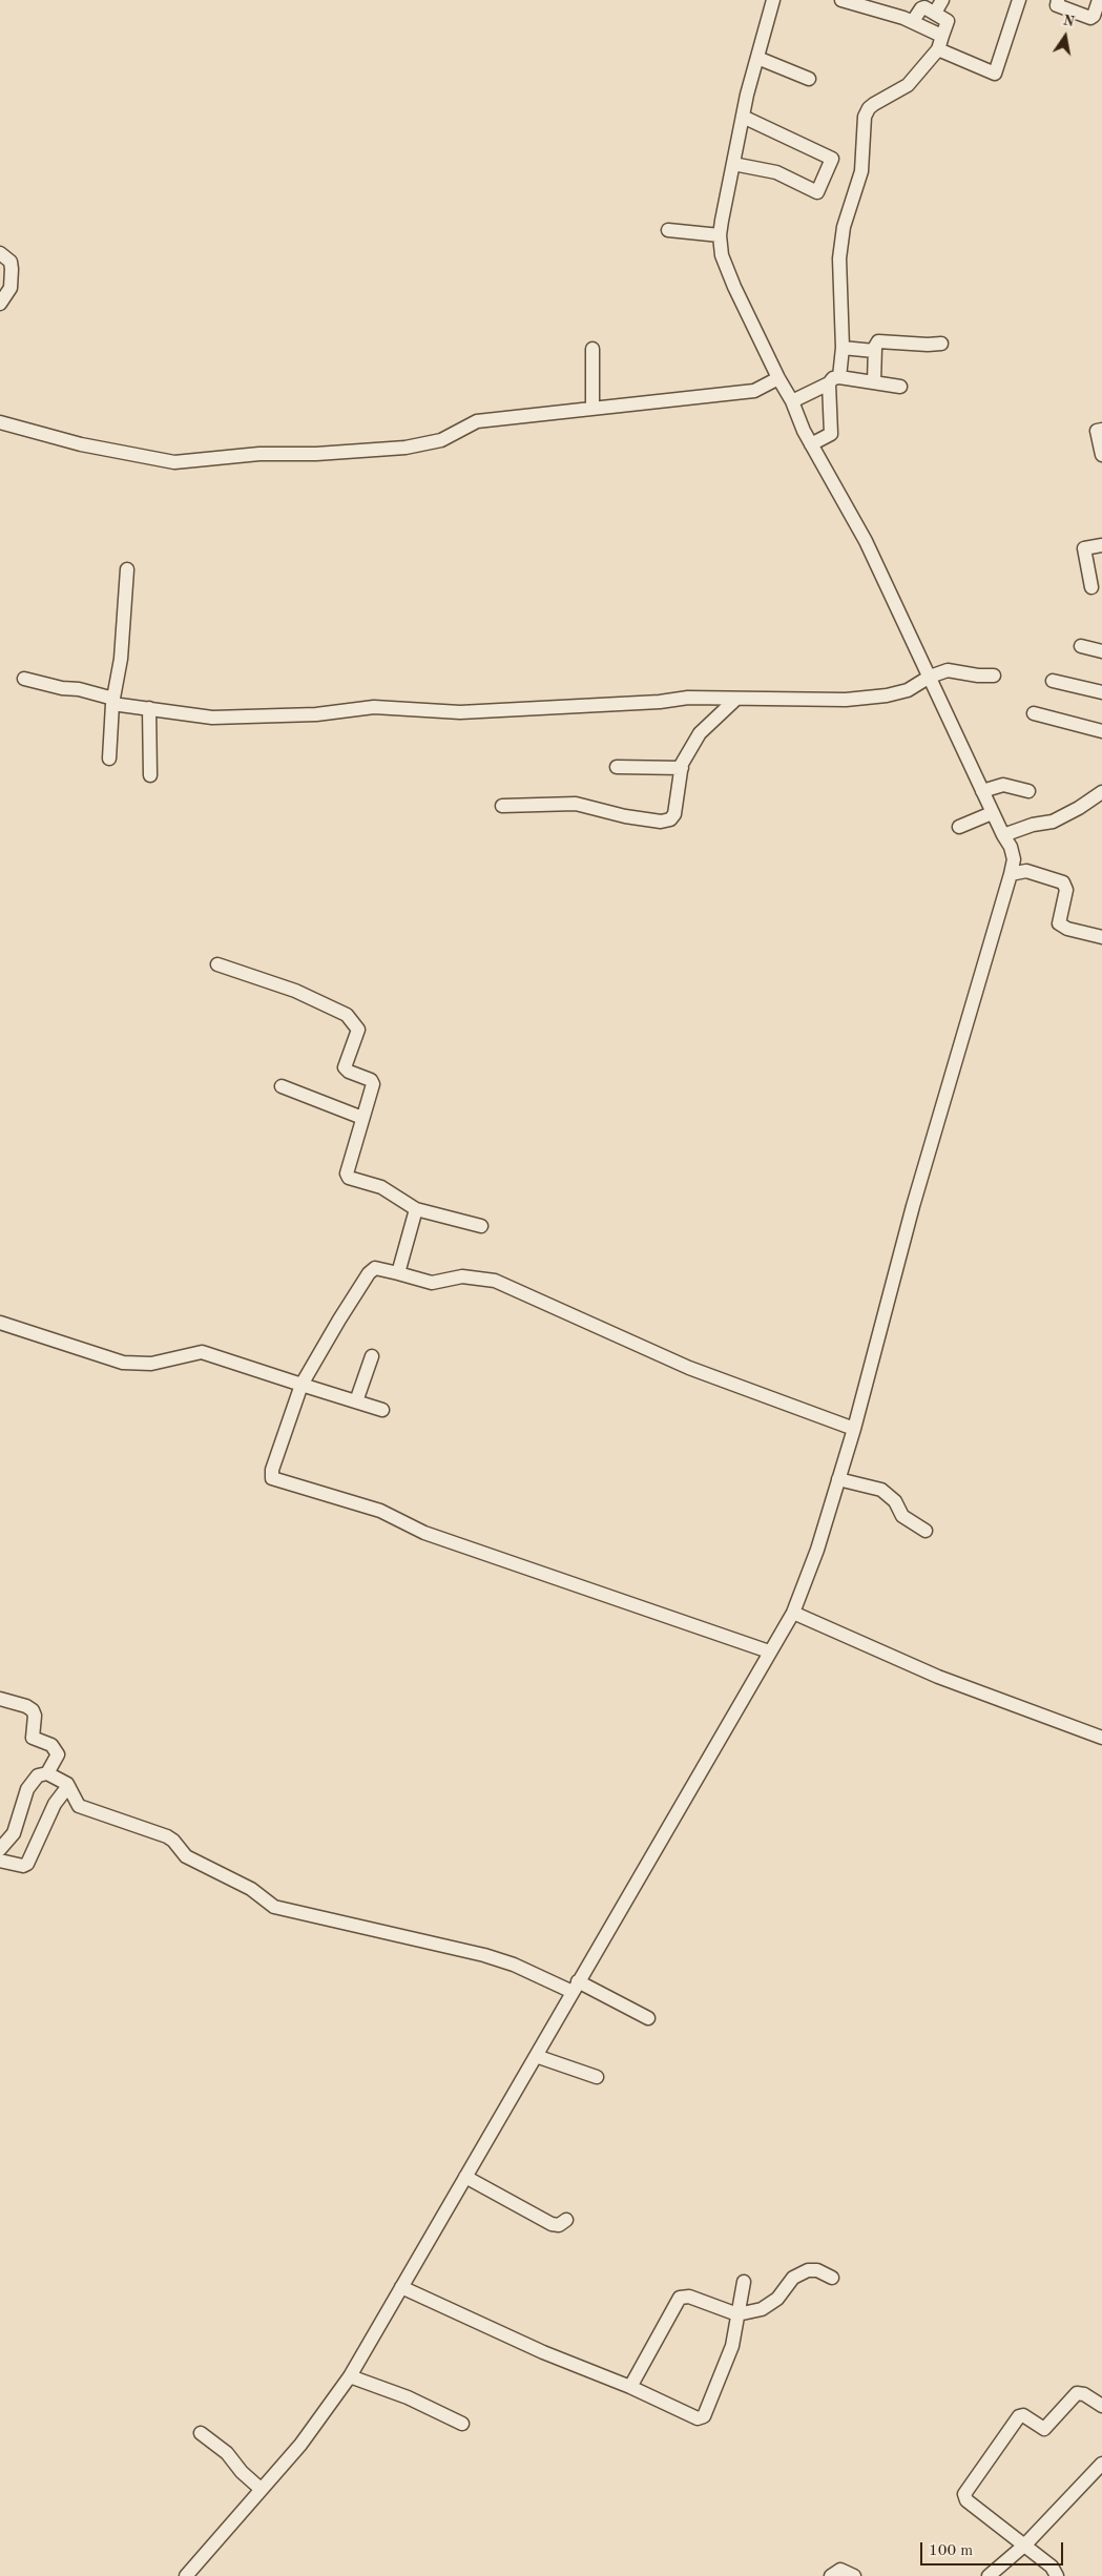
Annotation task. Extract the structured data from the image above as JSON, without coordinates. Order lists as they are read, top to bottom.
{
  "scale_bar": "100 m",
  "north": "top"
}
